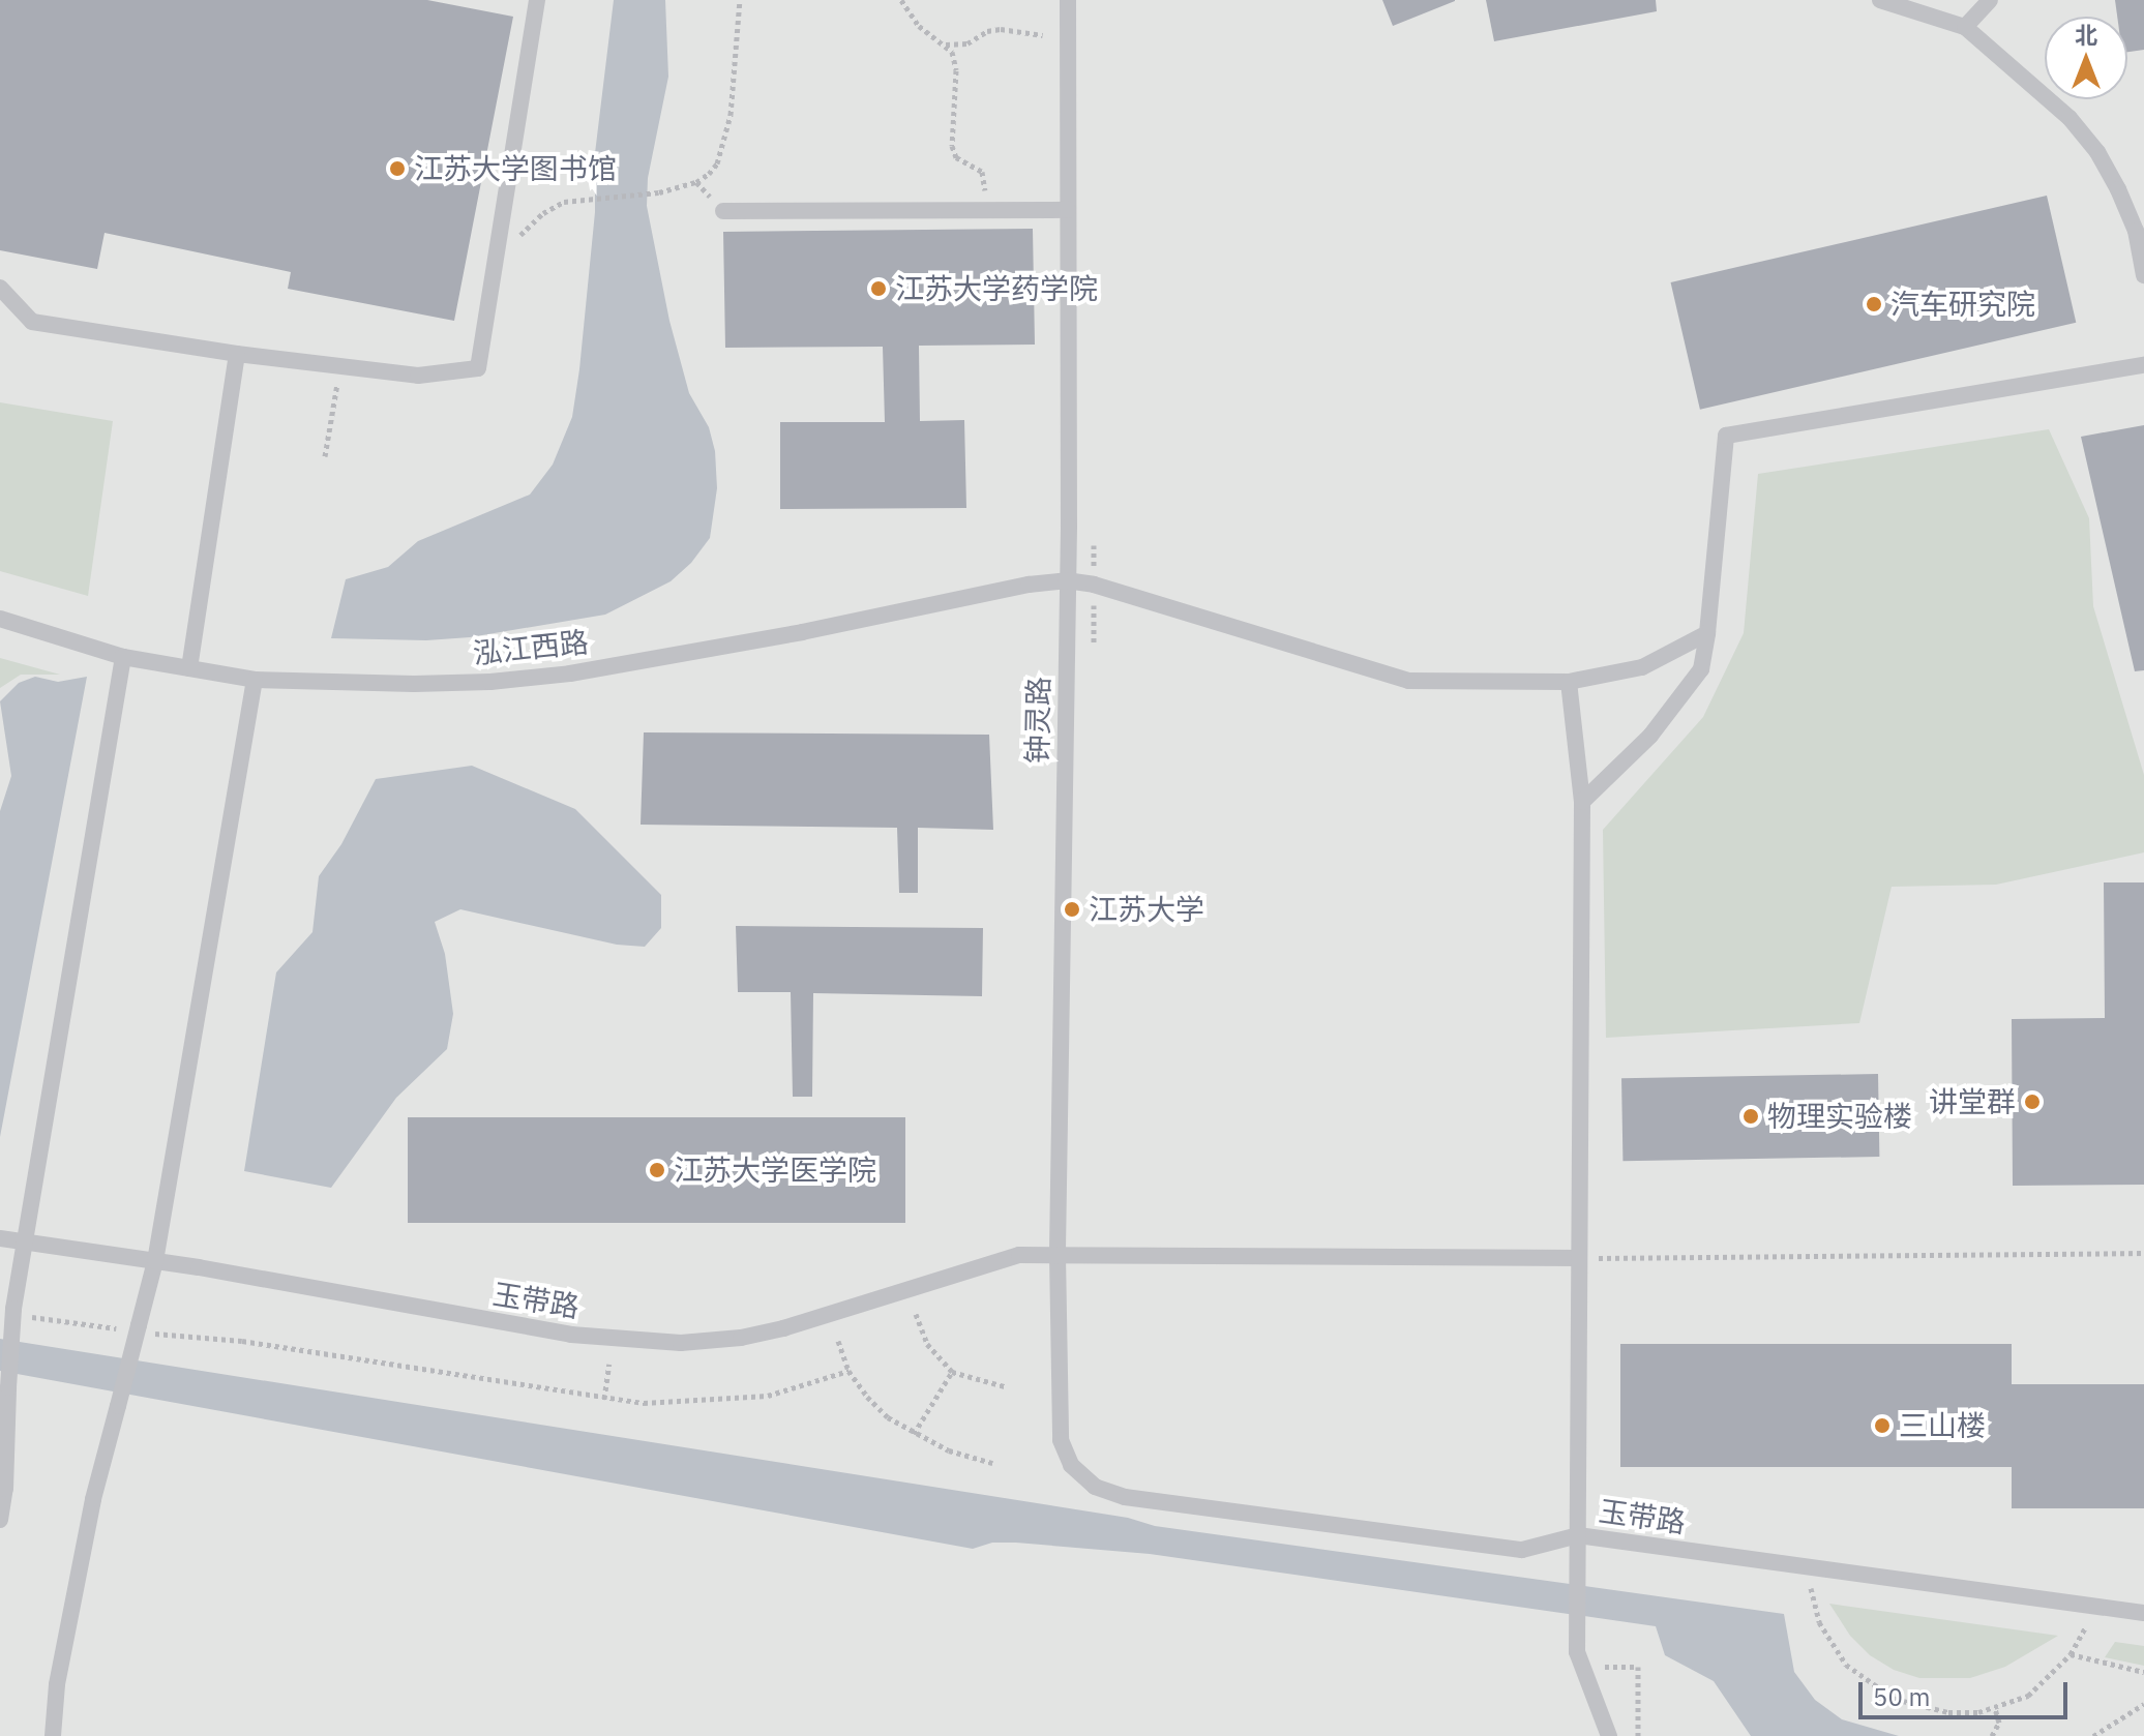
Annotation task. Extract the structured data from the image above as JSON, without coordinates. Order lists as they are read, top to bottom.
{
  "streets": {
    "lane": ["泓江西路", "钟灵路", "玉带路"]
  },
  "crossings": [
    ["泓江西路", "钟灵路"],
    ["钟灵路", "玉带路"]
  ],
  "places": [
    "江苏大学图书馆",
    "江苏大学药学院",
    "汽车研究院",
    "江苏大学",
    "讲堂群",
    "物理实验楼",
    "江苏大学医学院",
    "三山楼"
  ],
  "scale_bar": "50 m",
  "north": "top"
}
